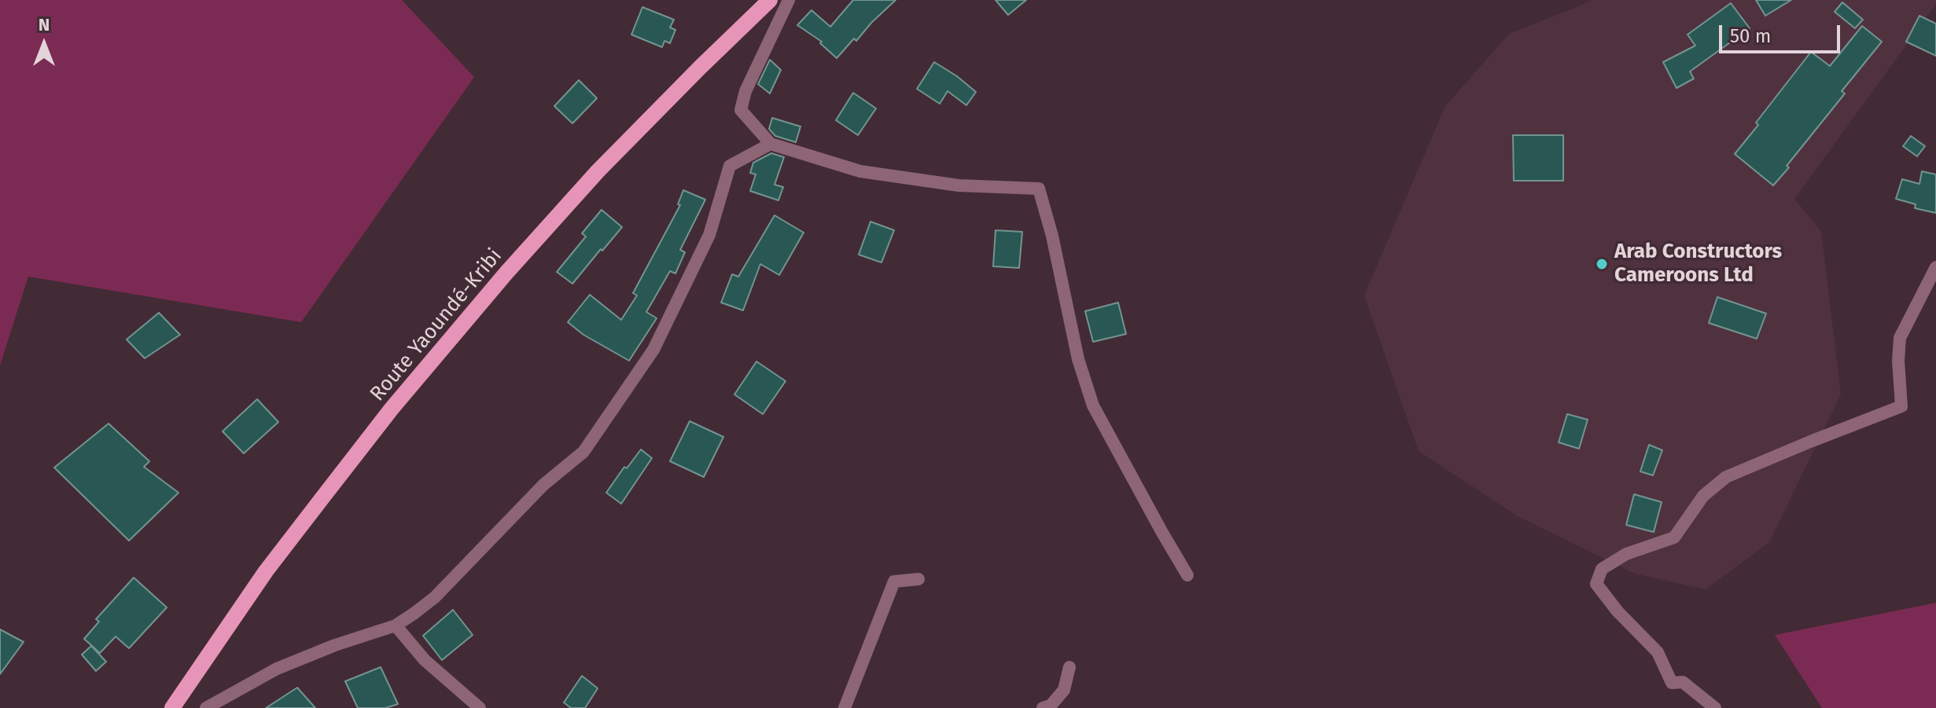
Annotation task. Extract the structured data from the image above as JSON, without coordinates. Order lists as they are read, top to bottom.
{
  "streets": {
    "main road": ["Route Yaoundé-Kribi"]
  },
  "places": ["Arab Constructors Cameroons Ltd"],
  "scale_bar": "50 m",
  "north": "top"
}
